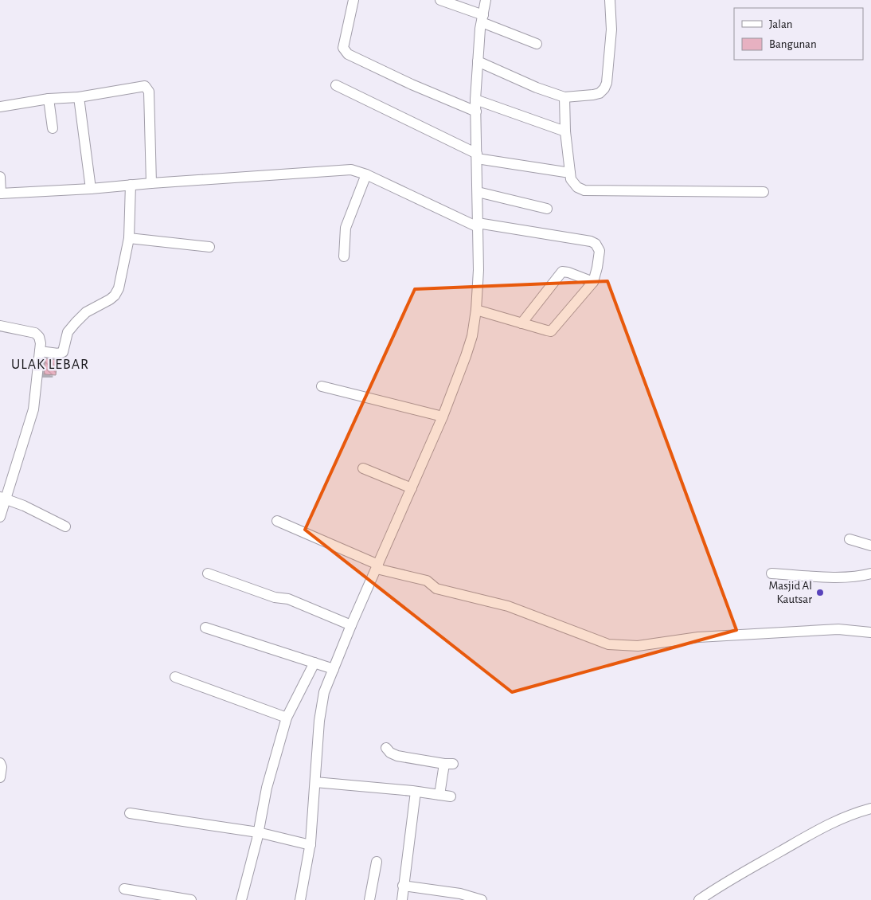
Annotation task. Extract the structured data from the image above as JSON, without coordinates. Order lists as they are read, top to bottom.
{
  "districts": ["ULAK LEBAR"],
  "places": ["Masjid Al Kautsar"],
  "legend": ["Jalan", "Bangunan"]
}
